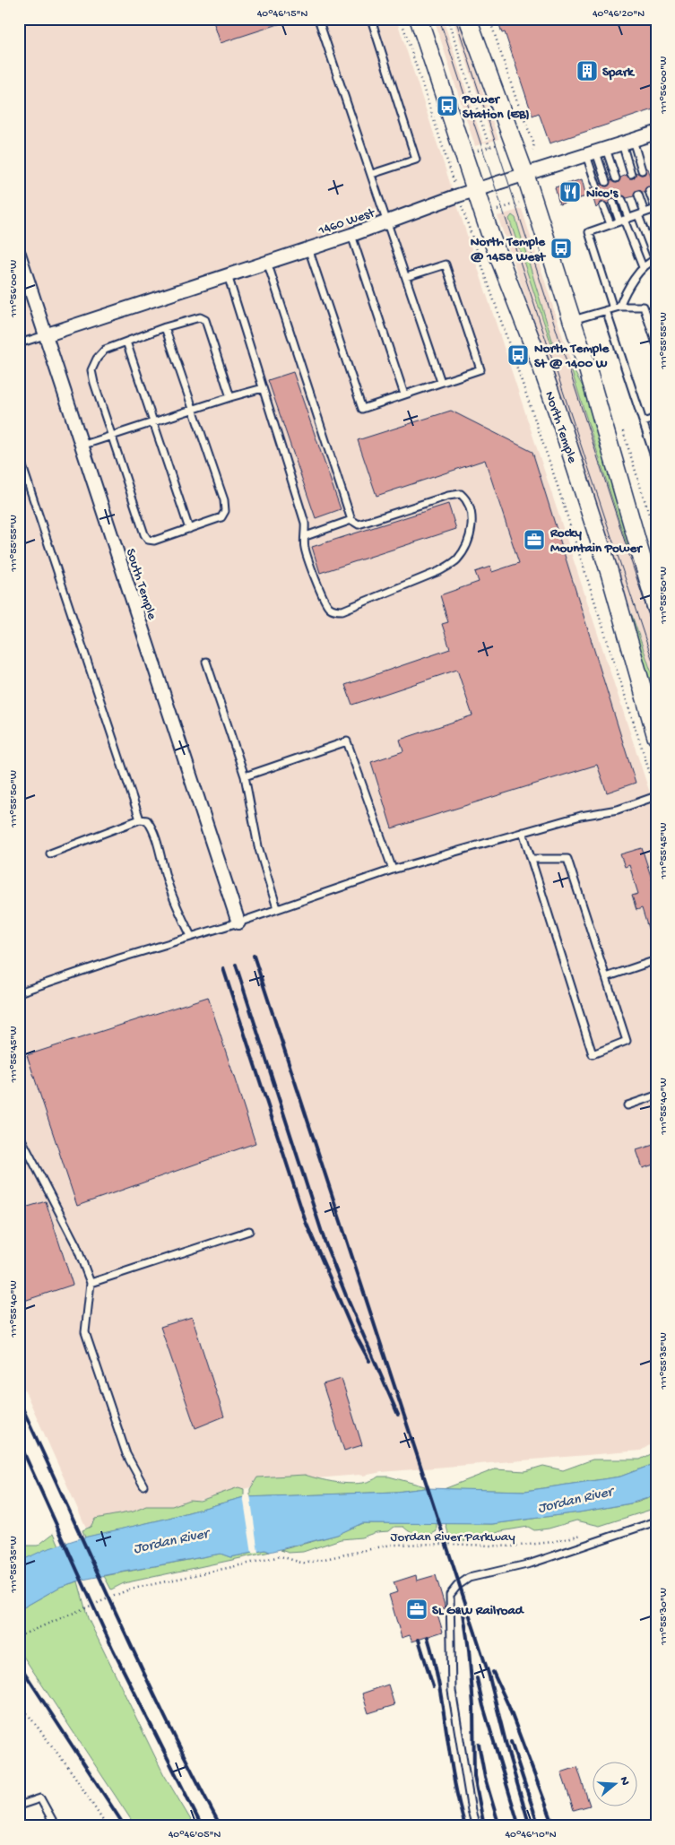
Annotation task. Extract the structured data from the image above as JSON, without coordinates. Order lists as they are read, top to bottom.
{
  "streets": {
    "main road": ["North Temple"],
    "street": ["1460 West", "South Temple"],
    "path": ["Jordan River Parkway"]
  },
  "crossings": [
    ["1460 West", "North Temple"],
    ["1460 West", "South Temple"]
  ],
  "water": ["Jordan River"],
  "places": {
    "building": ["Spark"],
    "bus stop": ["Power Station (EB)", "North Temple @ 1458 West", "North Temple St @ 1400 W"],
    "restaurant": ["Nico's"],
    "office": ["Rocky Mountain Power", "SL G&W Railroad"]
  },
  "north": "right",
  "coordinates": [
    "40°46'15\"N",
    "40°46'20\"N",
    "111°56'00\"W",
    "111°55'55\"W",
    "111°55'50\"W",
    "111°55'45\"W",
    "111°55'40\"W",
    "111°55'35\"W",
    "111°55'30\"W",
    "40°46'05\"N",
    "40°46'10\"N"
  ]
}
